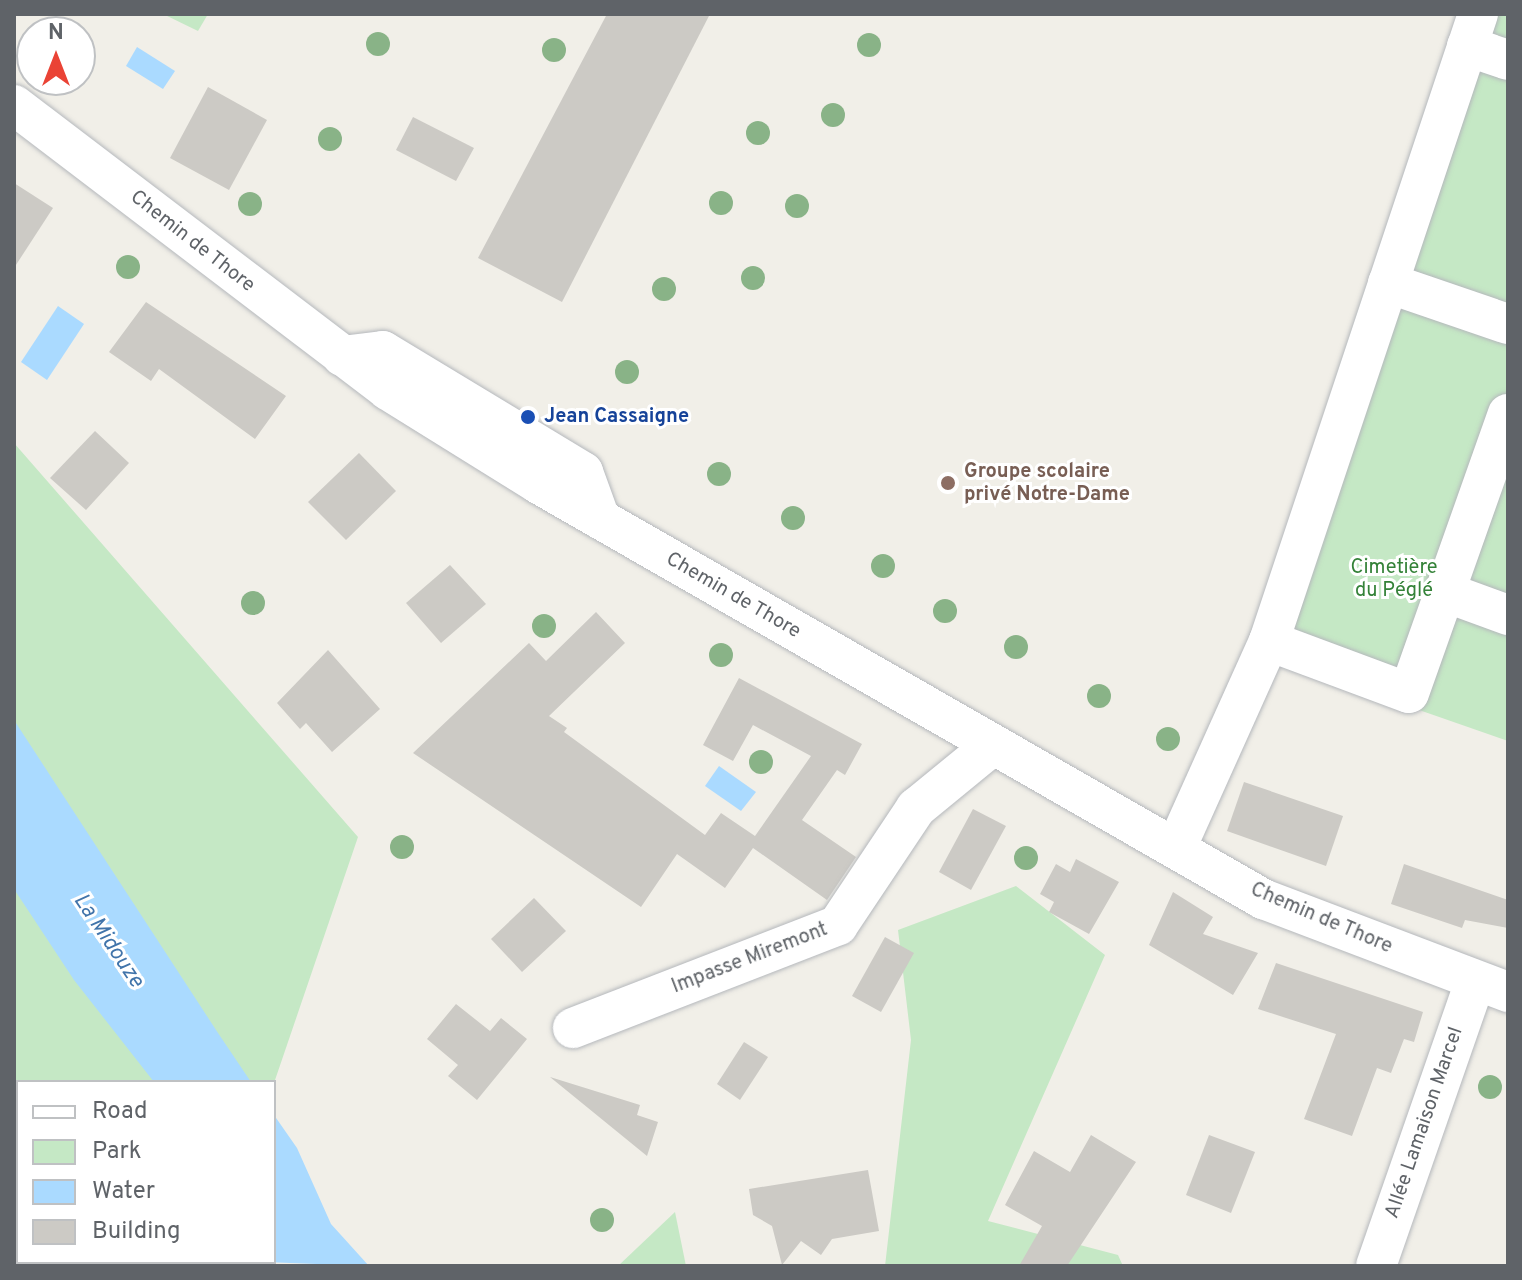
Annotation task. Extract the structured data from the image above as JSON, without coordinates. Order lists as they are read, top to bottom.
{
  "streets": {
    "street": ["Chemin de Thore", "Impasse Miremont", "Allée Lamaison Marcel"]
  },
  "crossings": [
    ["Chemin de Thore", "Impasse Miremont"],
    ["Chemin de Thore", "Allée Lamaison Marcel"]
  ],
  "water": ["La Midouze"],
  "parks": ["Cimetière du Péglé"],
  "places": ["Jean Cassaigne", "Groupe scolaire privé Notre-Dame"],
  "legend": [
    "Road",
    "Park",
    "Water",
    "Building"
  ],
  "north": "top"
}
